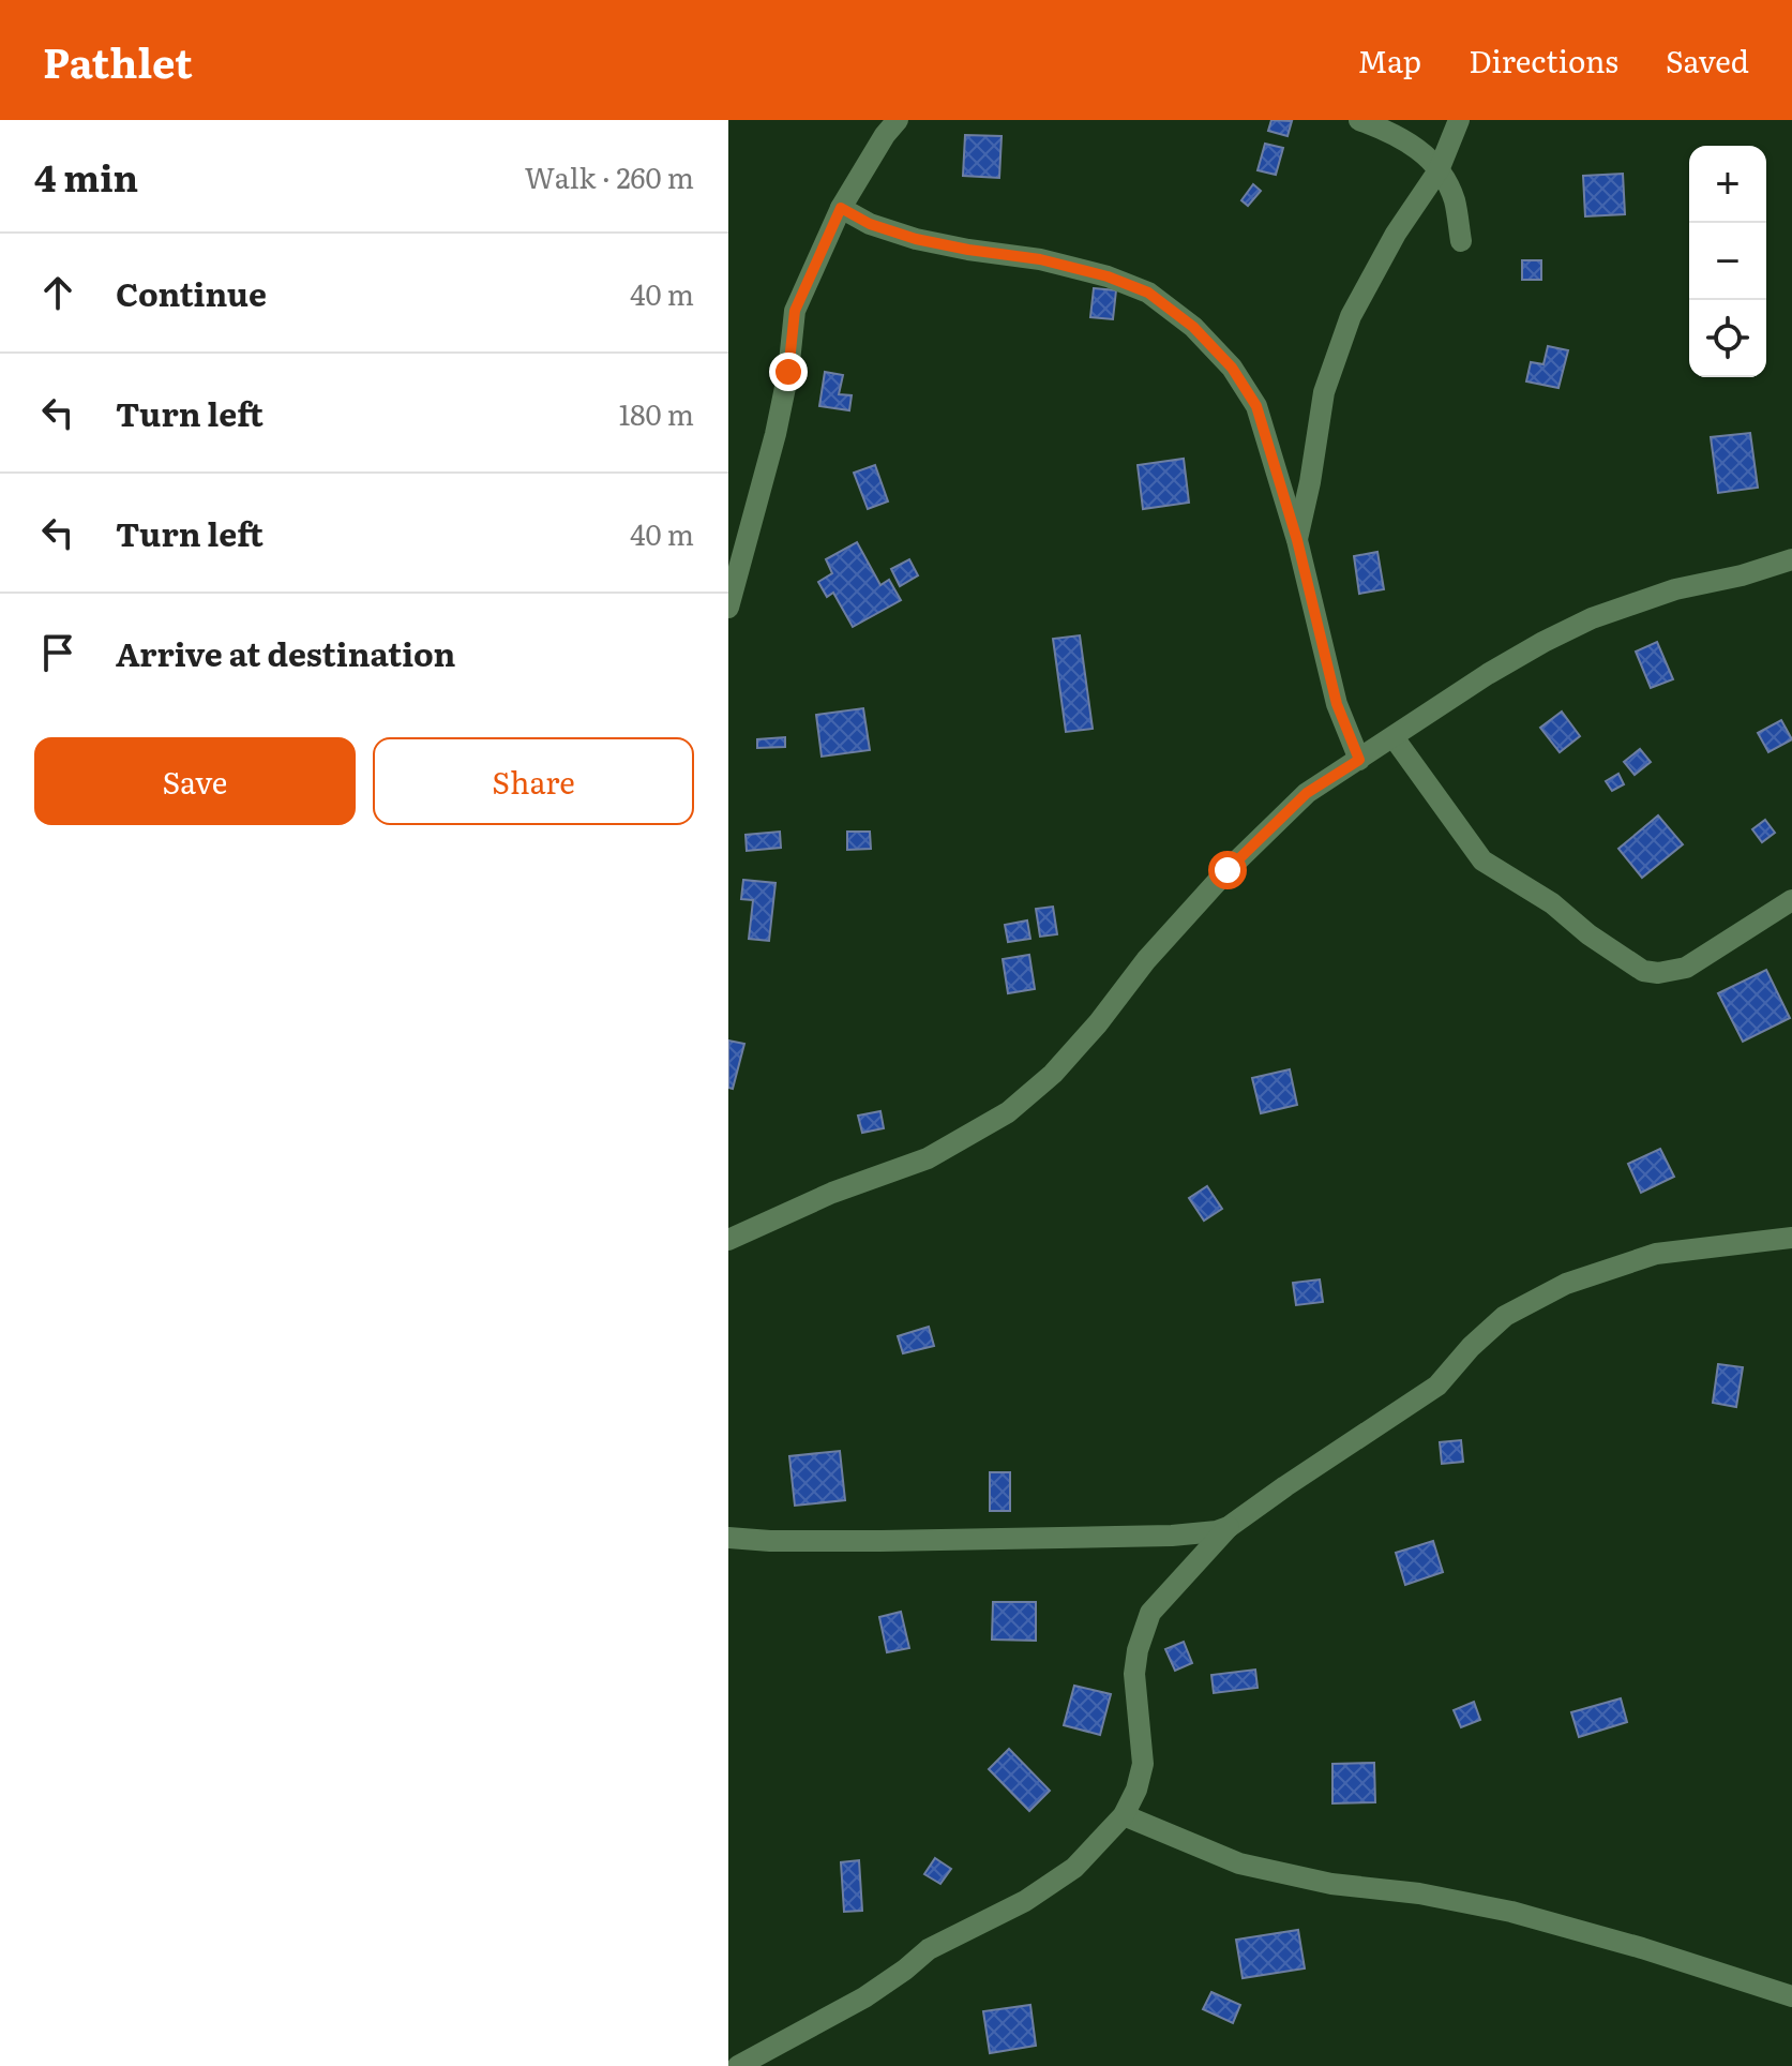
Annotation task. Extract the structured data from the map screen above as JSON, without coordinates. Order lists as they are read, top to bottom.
{
  "page": {
    "header": "Pathlet",
    "nav": ["Map", "Directions", "Saved"],
    "heading": ["4 min", "Walk · 260 m"],
    "map_buttons": ["+", "−"],
    "list": [
      ["Continue", "40 m"],
      ["Turn left", "180 m"],
      ["Turn left", "40 m"],
      "Arrive at destination"
    ],
    "buttons": ["Save", "Share"]
  }
}
